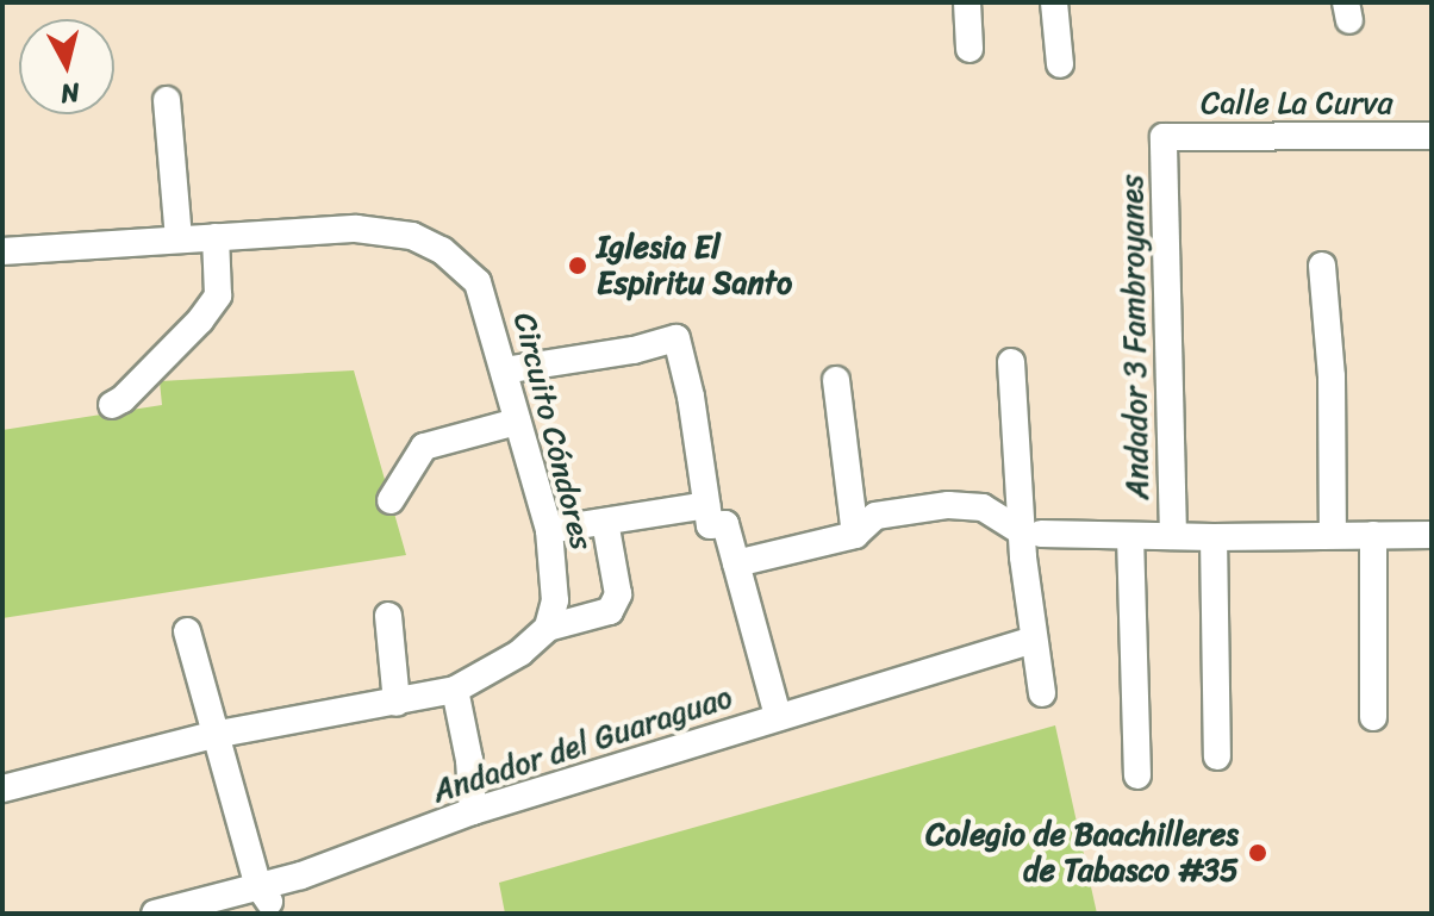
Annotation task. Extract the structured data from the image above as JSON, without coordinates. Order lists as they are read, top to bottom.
{
  "streets": {
    "street": [
      "Calle La Curva",
      "Andador 3 Fambroyanes",
      "Circuito Cóndores",
      "Andador del Guaraguao"
    ]
  },
  "crossings": [
    ["Calle La Curva", "Andador 3 Fambroyanes"]
  ],
  "places": ["Iglesia El Espiritu Santo", "Colegio de Baachilleres de Tabasco #35"],
  "north": "bottom"
}
